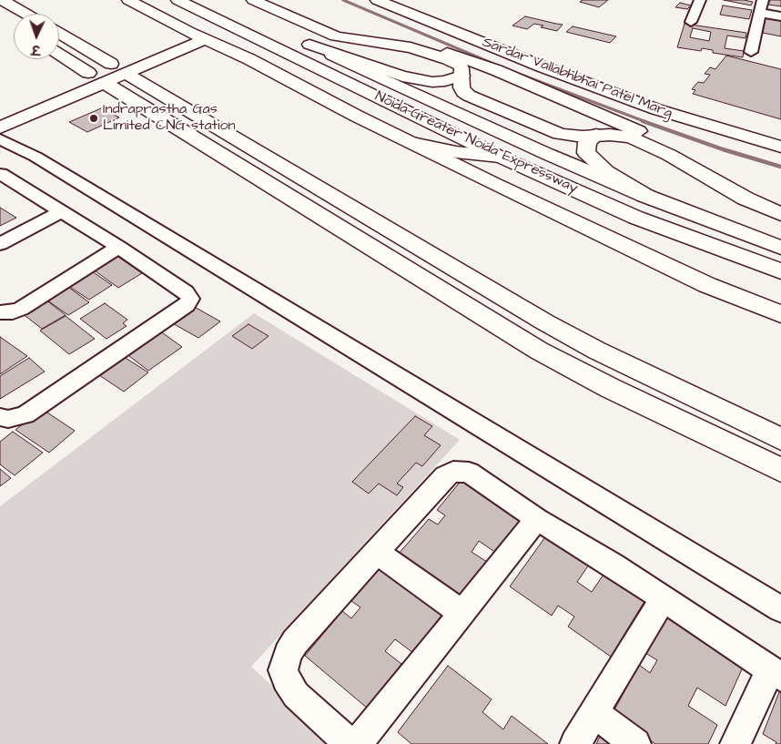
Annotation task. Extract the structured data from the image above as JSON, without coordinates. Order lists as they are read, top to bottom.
{
  "streets": {
    "main road": ["Sardar Vallabhbhai Patel Marg", "Noida-Greater Noida Expressway"]
  },
  "places": ["Indraprastha Gas Limited CNG station"],
  "north": "bottom"
}
